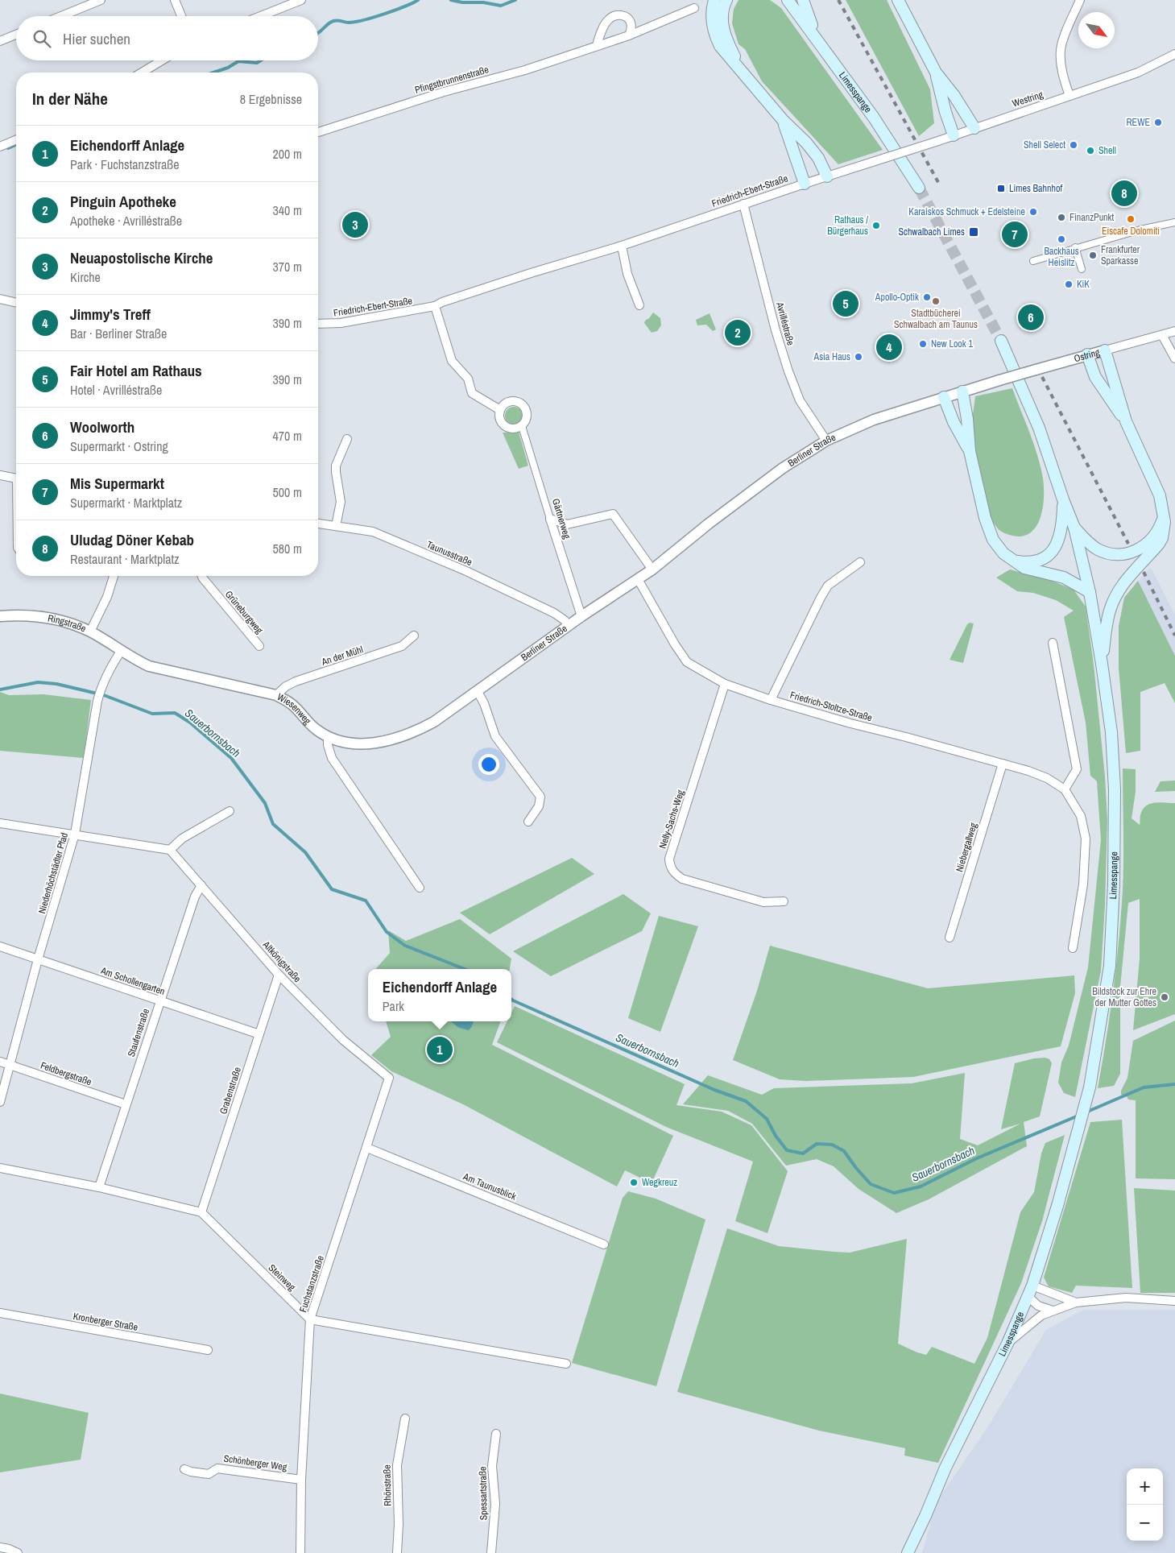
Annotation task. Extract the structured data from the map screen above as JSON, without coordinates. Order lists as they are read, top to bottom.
{
  "streets": {
    "main road": ["Limesspange"],
    "street": [
      "Pfingstbrunnenstraße",
      "Westring",
      "Friedrich-Ebert-Straße",
      "Avrilléstraße",
      "Ostring",
      "Berliner Straße",
      "Gärtnerweg",
      "Taunusstraße",
      "Grüneburgweg",
      "Ringstraße",
      "An der Mühl",
      "Friedrich-Stoltze-Straße",
      "Wiesenweg",
      "Nelly-Sachs-Weg",
      "Niebergallweg",
      "Niederhöchstädter Pfad",
      "Altkönigstraße",
      "Am Schollengarten",
      "Staufenstraße",
      "Feldbergstraße",
      "Grabenstraße",
      "Am Taunusblick",
      "Steinweg",
      "Fuchstanzstraße",
      "Kronberger Straße",
      "Schönberger Weg",
      "Rhönstraße",
      "Spessartstraße"
    ]
  },
  "crossings": [
    ["Westring", "Friedrich-Ebert-Straße"],
    ["Friedrich-Ebert-Straße", "Avrilléstraße"],
    ["Avrilléstraße", "Berliner Straße"],
    ["Ostring", "Berliner Straße"],
    ["Berliner Straße", "Gärtnerweg"],
    ["Berliner Straße", "Taunusstraße"],
    ["Berliner Straße", "Friedrich-Stoltze-Straße"],
    ["Berliner Straße", "Wiesenweg"],
    ["Ringstraße", "Wiesenweg"],
    ["An der Mühl", "Wiesenweg"],
    ["Friedrich-Stoltze-Straße", "Nelly-Sachs-Weg"],
    ["Friedrich-Stoltze-Straße", "Niebergallweg"],
    ["Wiesenweg", "Niederhöchstädter Pfad"],
    ["Niederhöchstädter Pfad", "Am Schollengarten"],
    ["Niederhöchstädter Pfad", "Feldbergstraße"],
    ["Altkönigstraße", "Staufenstraße"],
    ["Altkönigstraße", "Grabenstraße"],
    ["Altkönigstraße", "Fuchstanzstraße"],
    ["Am Schollengarten", "Staufenstraße"],
    ["Am Schollengarten", "Grabenstraße"],
    ["Staufenstraße", "Feldbergstraße"],
    ["Grabenstraße", "Steinweg"],
    ["Am Taunusblick", "Fuchstanzstraße"],
    ["Steinweg", "Fuchstanzstraße"],
    ["Fuchstanzstraße", "Schönberger Weg"]
  ],
  "water": ["Sauerbornsbach"],
  "places": {
    "other": [
      "REWE",
      "Shell Select",
      "Shell",
      "Karaiskos Schmuck + Edelsteine",
      "FinanzPunkt",
      "Eiscafe Dolomiti",
      "Rathaus / Bürgerhaus",
      "Backhaus Heislitz",
      "Frankfurter Sparkasse",
      "KiK",
      "Apollo-Optik",
      "Stadtbücherei Schwalbach am Taunus",
      "New Look 1",
      "Asia Haus",
      "Bildstock zur Ehre der Mutter Gottes",
      "Wegkreuz"
    ],
    "transit": ["Limes Bahnhof", "Schwalbach Limes"]
  },
  "north": "bottom right",
  "page": {
    "search": "Hier suchen",
    "heading": ["In der Nähe", "8 Ergebnisse"],
    "list": [
      {
        "mark": "1",
        "name": "Eichendorff Anlage",
        "note": "Park · Fuchstanzstraße",
        "value": "200 m"
      },
      {
        "mark": "2",
        "name": "Pinguin Apotheke",
        "note": "Apotheke · Avrilléstraße",
        "value": "340 m"
      },
      {
        "mark": "3",
        "name": "Neuapostolische Kirche",
        "note": "Kirche",
        "value": "370 m"
      },
      {
        "mark": "4",
        "name": "Jimmy's Treff",
        "note": "Bar · Berliner Straße",
        "value": "390 m"
      },
      {
        "mark": "5",
        "name": "Fair Hotel am Rathaus",
        "note": "Hotel · Avrilléstraße",
        "value": "390 m"
      },
      {
        "mark": "6",
        "name": "Woolworth",
        "note": "Supermarkt · Ostring",
        "value": "470 m"
      },
      {
        "mark": "7",
        "name": "Mis Supermarkt",
        "note": "Supermarkt · Marktplatz",
        "value": "500 m"
      },
      {
        "mark": "8",
        "name": "Uludag Döner Kebab",
        "note": "Restaurant · Marktplatz",
        "value": "580 m"
      }
    ],
    "pins": [
      "8",
      "3",
      "7",
      "5",
      "6",
      "2",
      "4",
      "1"
    ],
    "popup": ["Eichendorff Anlage", "Park"],
    "map_buttons": ["+", "−"]
  }
}
